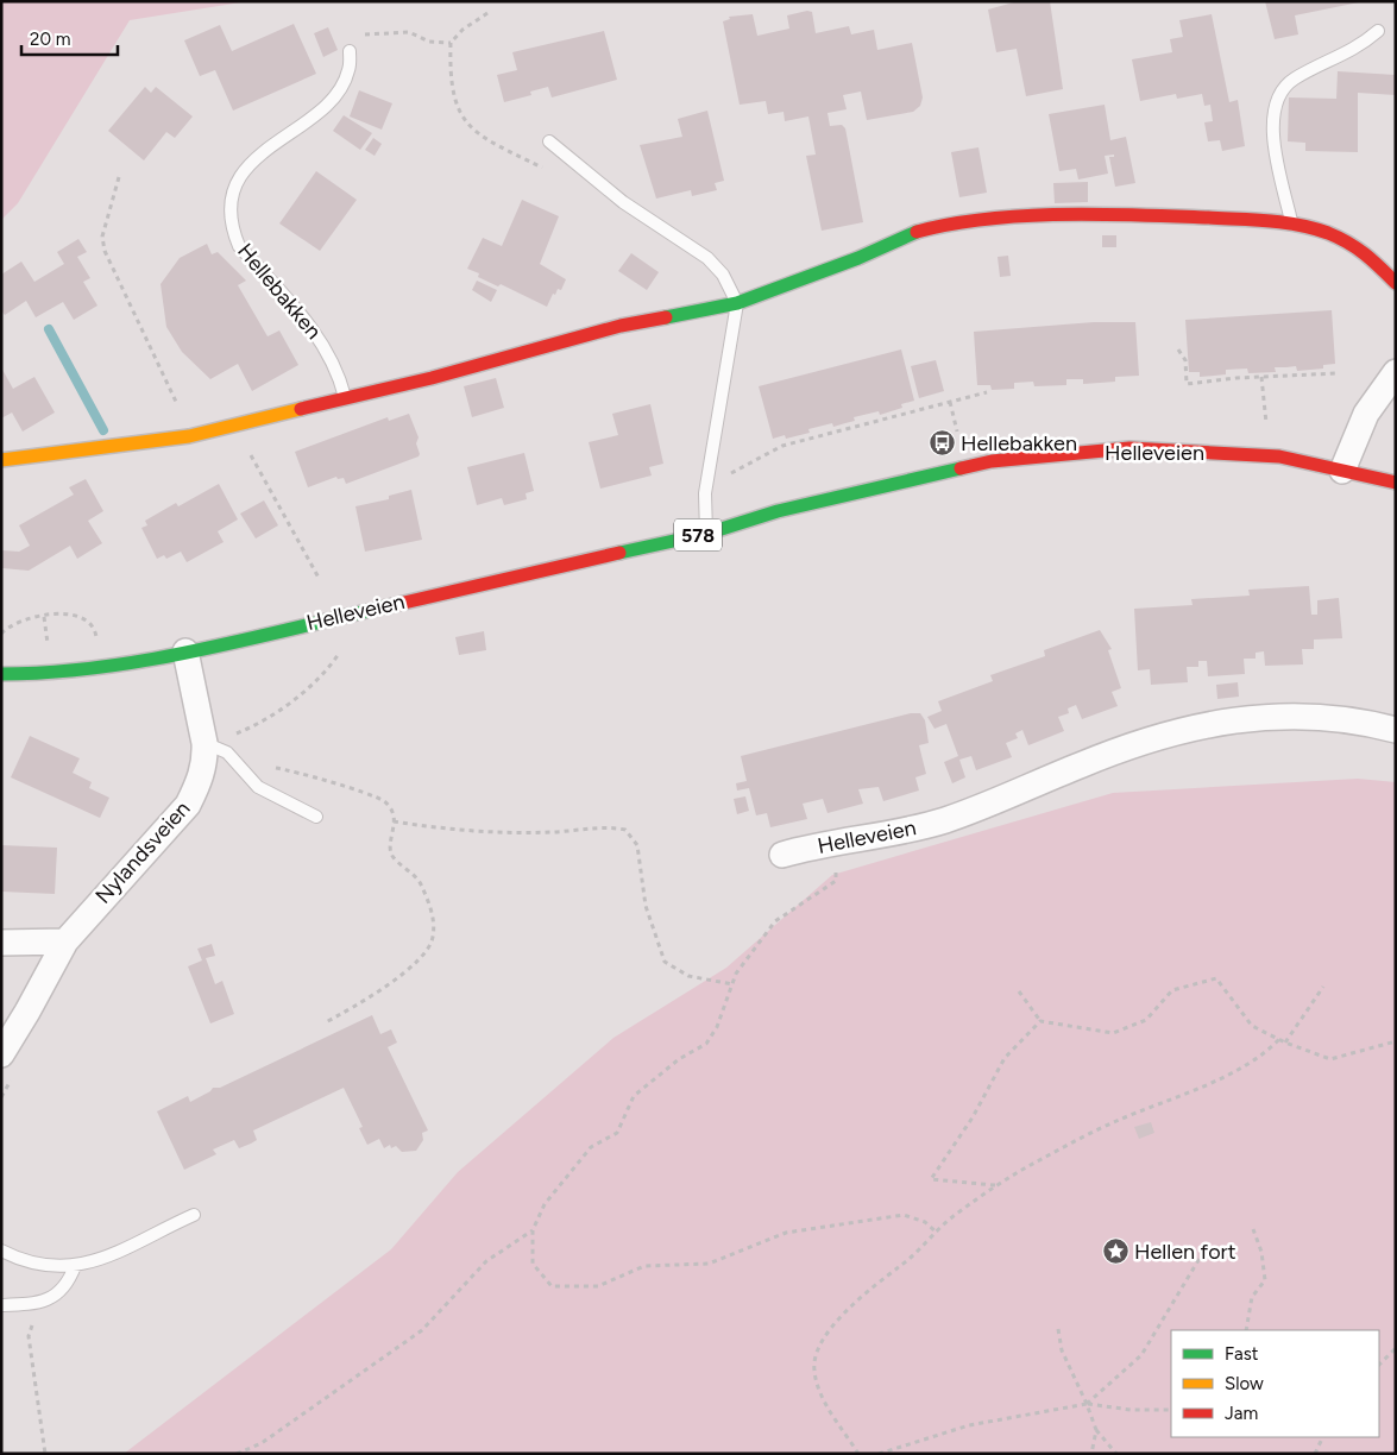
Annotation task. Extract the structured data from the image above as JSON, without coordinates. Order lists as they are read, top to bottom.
{
  "streets": {
    "street": ["Helleveien", "578", "Nylandsveien"],
    "lane": ["Hellebakken"]
  },
  "crossings": [
    ["Helleveien", "Nylandsveien"]
  ],
  "places": {
    "bus stop": ["Hellebakken"],
    "place": ["Hellen fort"]
  },
  "legend": ["Fast", "Slow", "Jam"],
  "scale_bar": "20 m"
}
